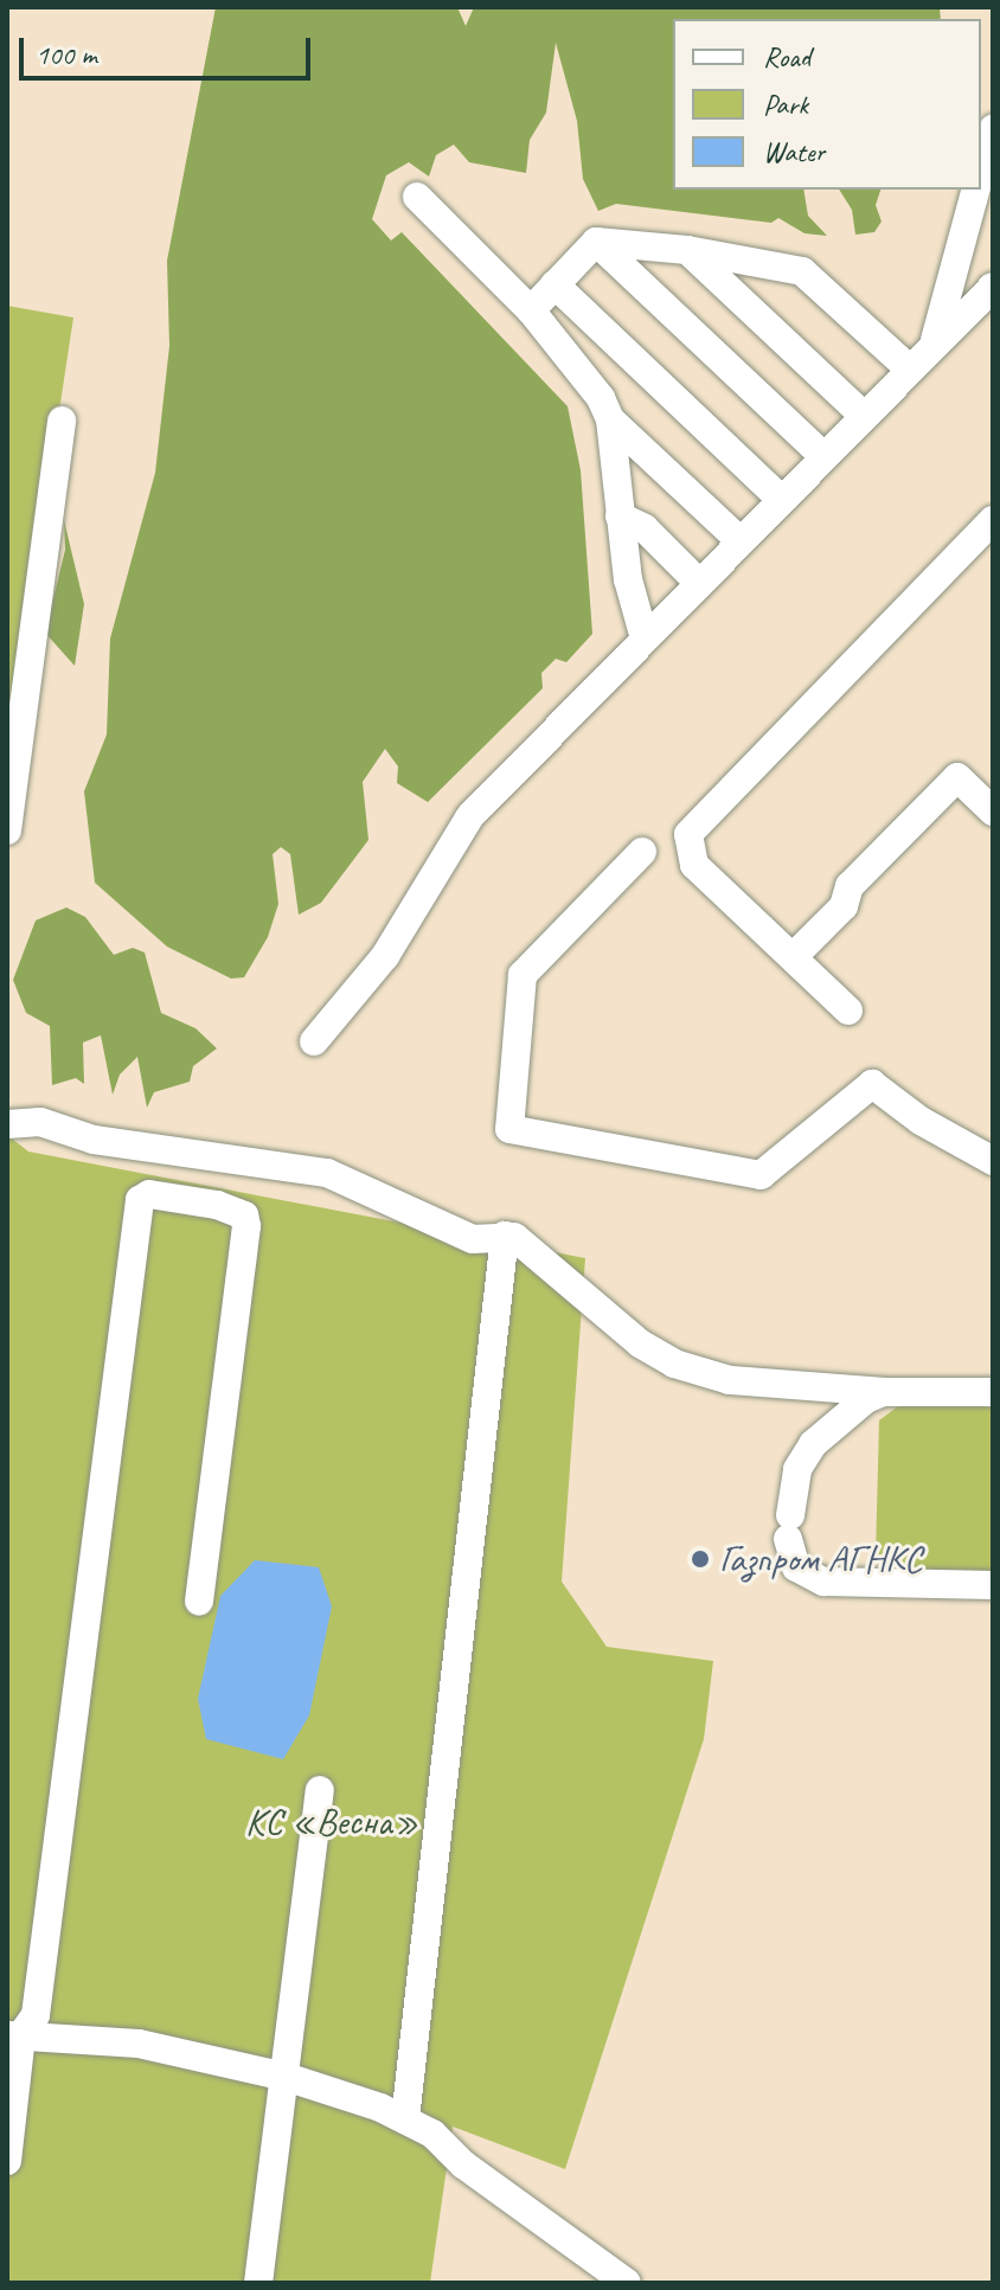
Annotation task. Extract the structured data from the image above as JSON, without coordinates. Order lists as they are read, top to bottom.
{
  "parks": ["КС «Весна»"],
  "places": ["Газпром АГНКС"],
  "legend": ["Road", "Park", "Water"],
  "scale_bar": "100 m"
}
